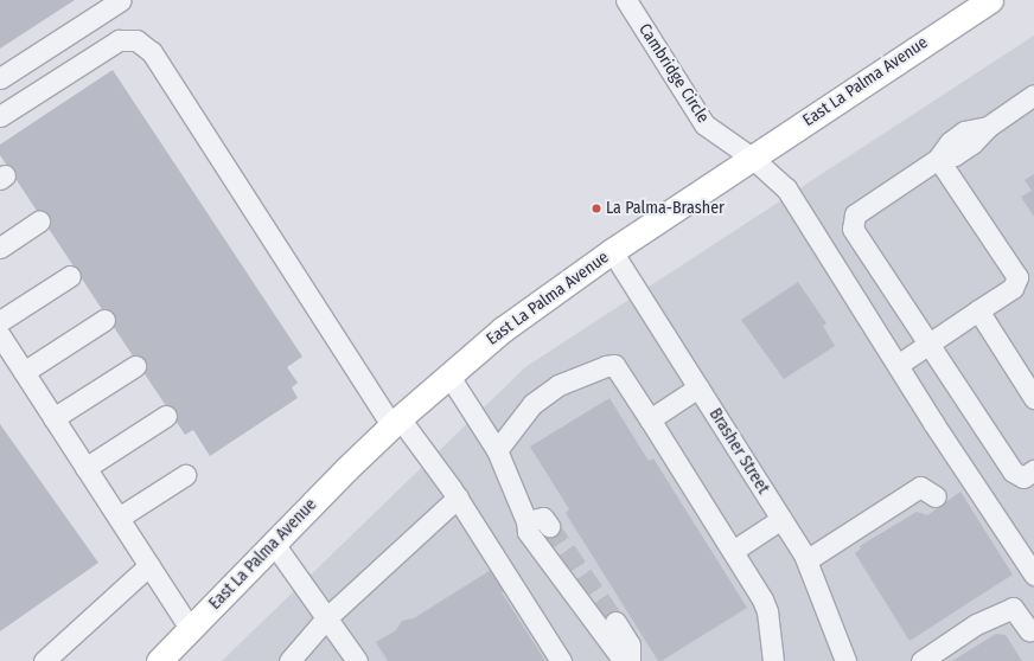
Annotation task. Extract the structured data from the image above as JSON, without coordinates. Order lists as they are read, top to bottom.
{
  "streets": {
    "main road": ["East La Palma Avenue"],
    "street": ["Cambridge Circle", "Brasher Street"]
  },
  "crossings": [
    ["Cambridge Circle", "East La Palma Avenue"],
    ["East La Palma Avenue", "Brasher Street"]
  ],
  "places": ["La Palma-Brasher"]
}
